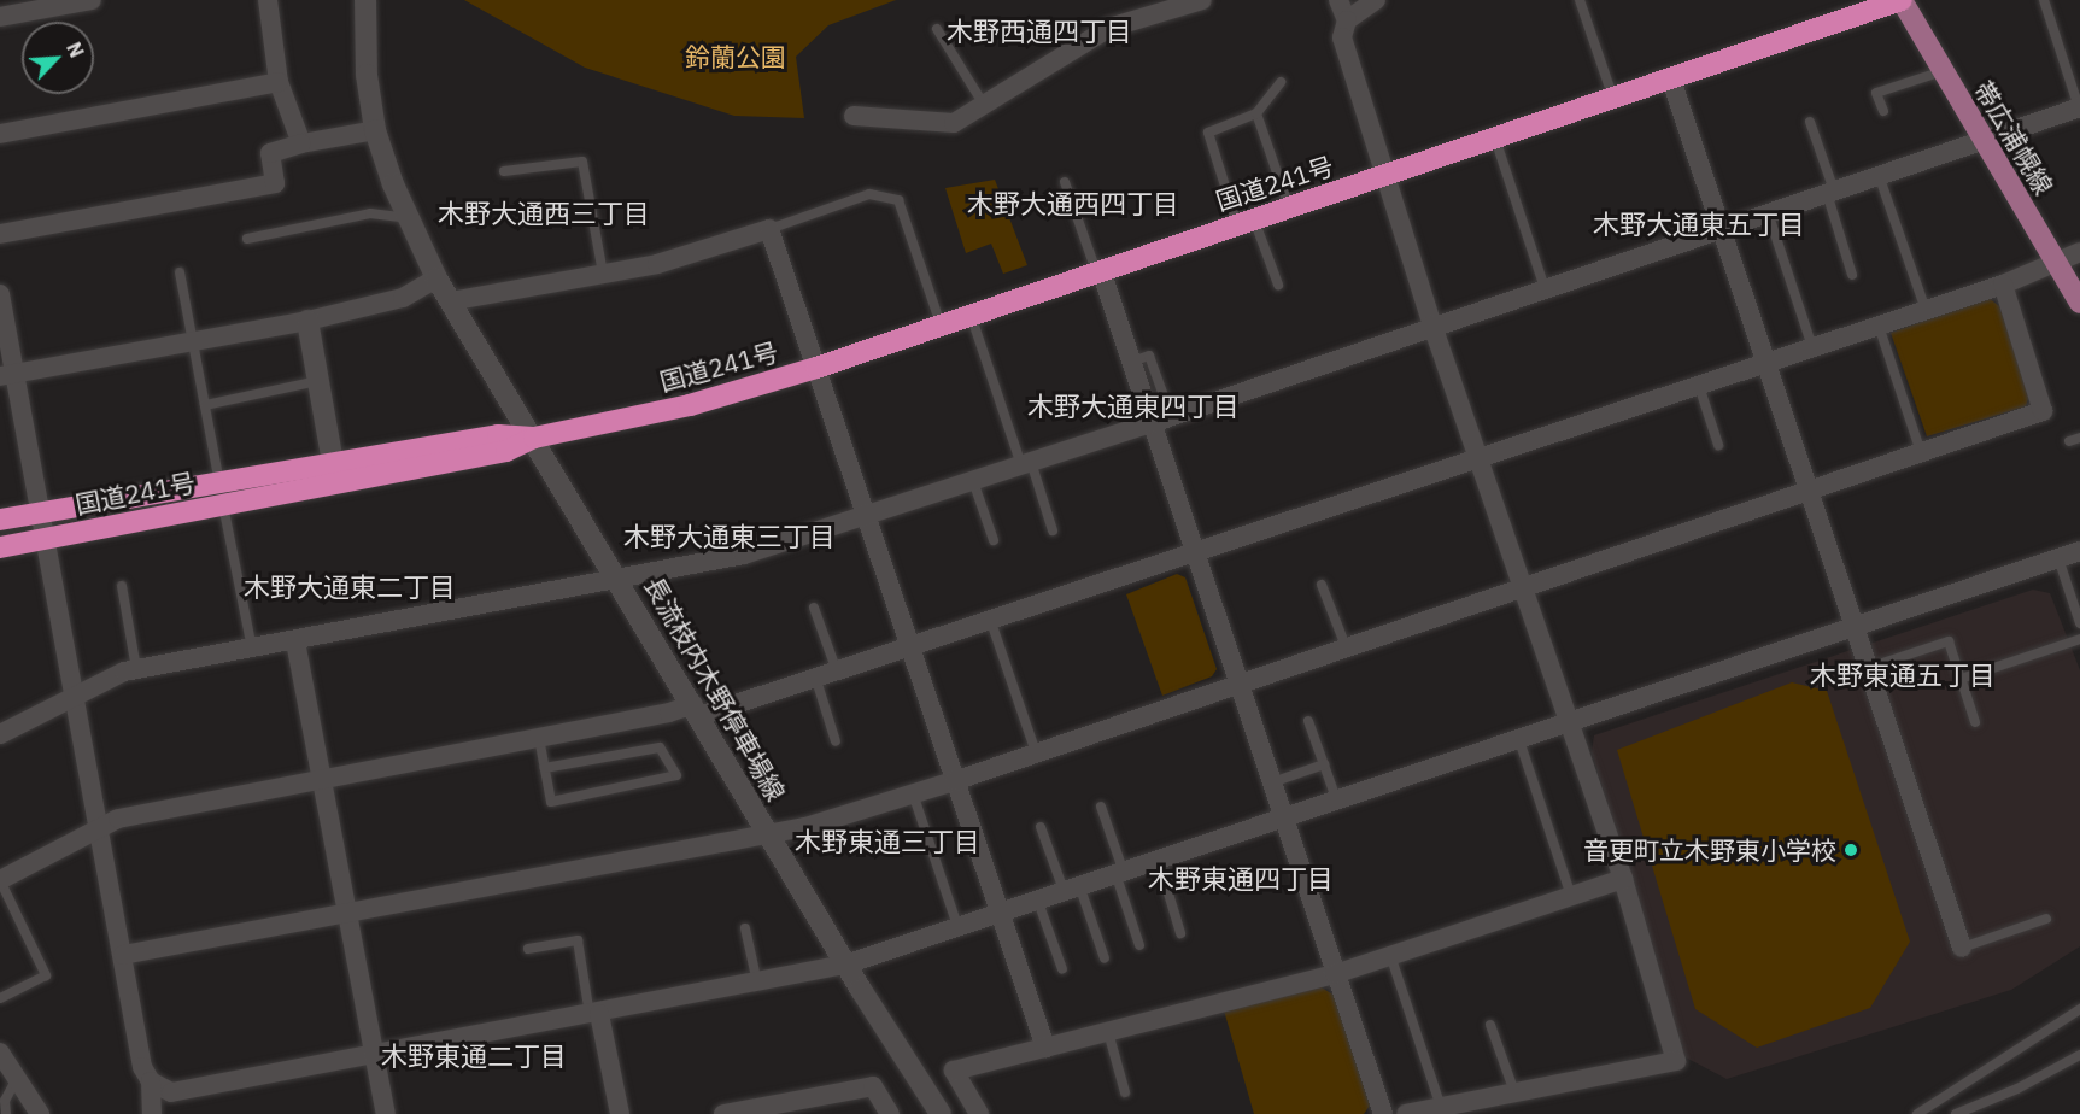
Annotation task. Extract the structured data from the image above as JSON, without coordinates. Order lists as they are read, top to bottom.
{
  "streets": {
    "highway": ["国道241号"],
    "main road": ["帯広浦幌線", "長流枝内木野停車場線"]
  },
  "crossings": [
    ["帯広浦幌線", "国道241号"],
    ["国道241号", "長流枝内木野停車場線"]
  ],
  "districts": [
    "木野西通四丁目",
    "木野大通西四丁目",
    "木野大通西三丁目",
    "木野大通東五丁目",
    "木野大通東四丁目",
    "木野大通東三丁目",
    "木野大通東二丁目",
    "木野東通五丁目",
    "木野東通三丁目",
    "木野東通四丁目",
    "木野東通二丁目"
  ],
  "parks": ["鈴蘭公園"],
  "places": ["音更町立木野東小学校"],
  "north": "top right"
}
